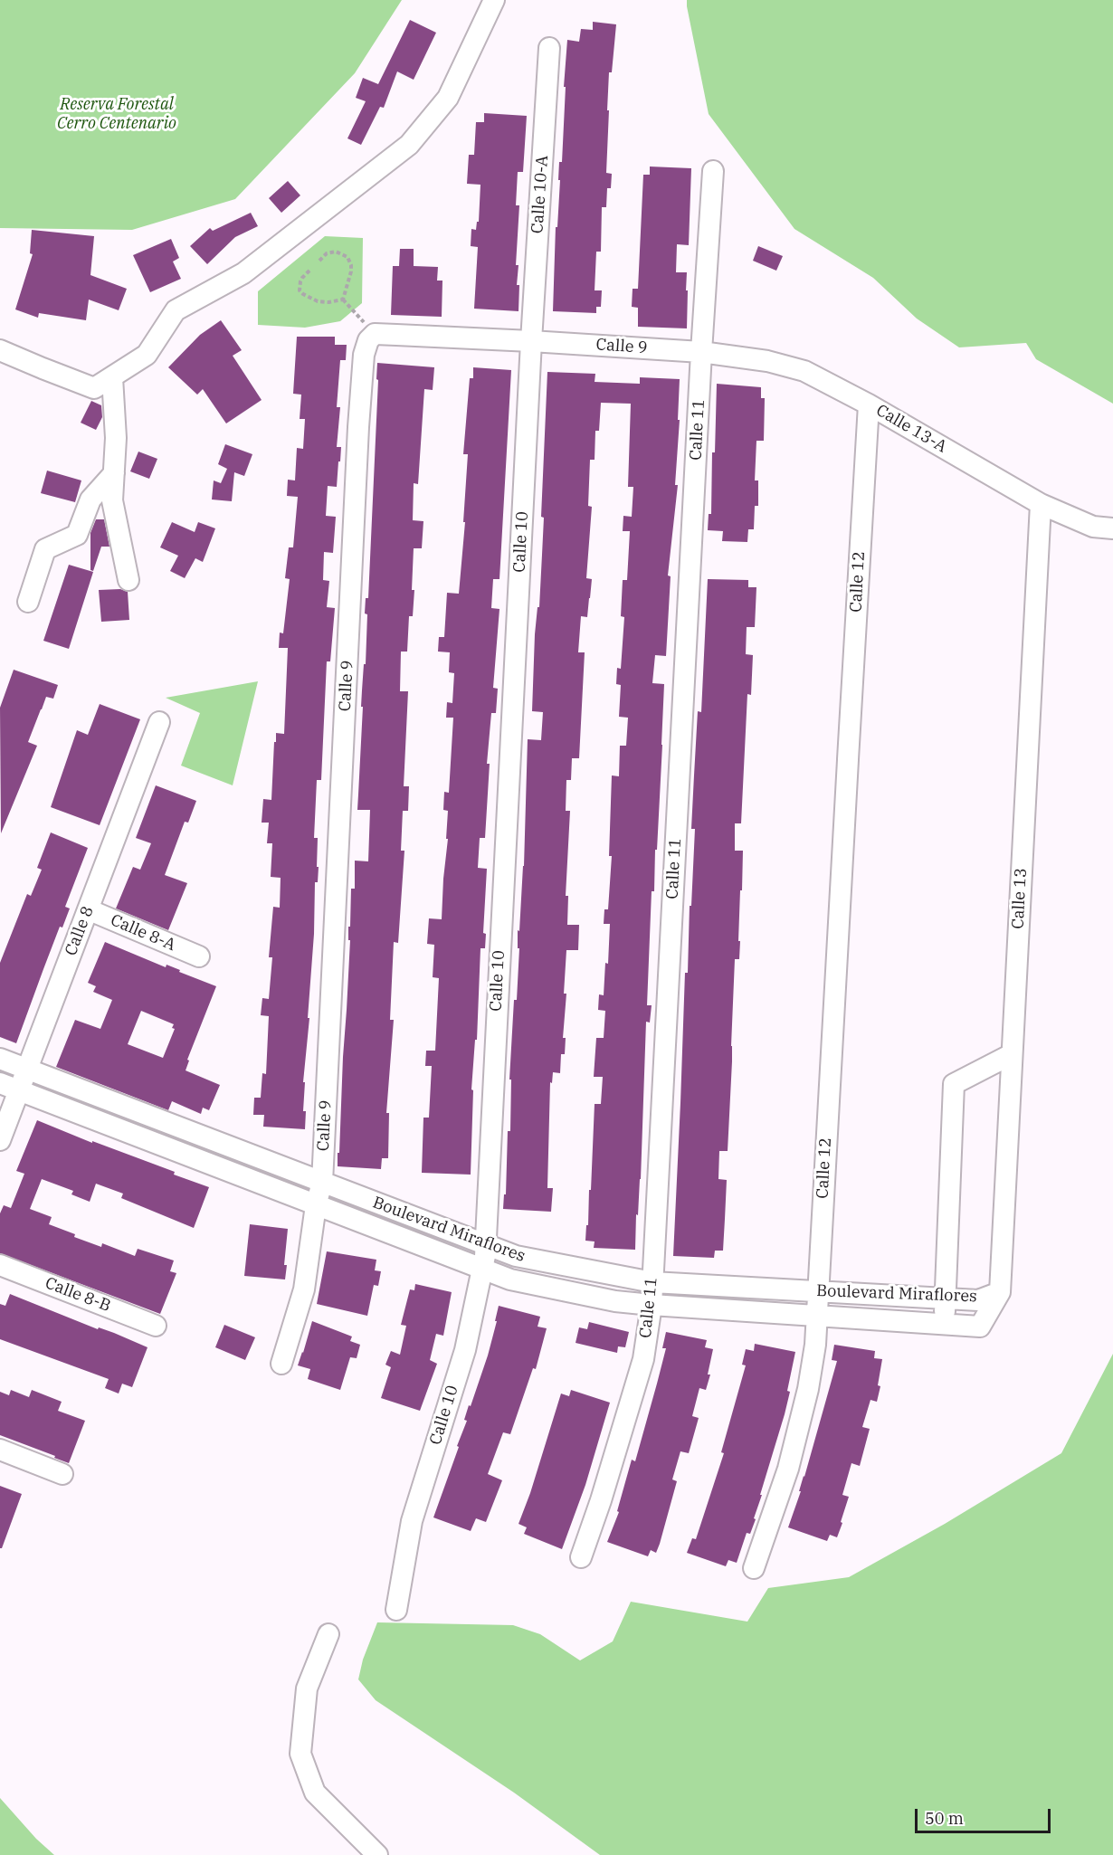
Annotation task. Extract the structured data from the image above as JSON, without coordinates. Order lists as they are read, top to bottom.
{
  "streets": {
    "street": [
      "Calle 10-A",
      "Calle 9",
      "Calle 13-A",
      "Calle 11",
      "Calle 10",
      "Calle 12",
      "Calle 13",
      "Calle 8",
      "Calle 8-A",
      "Boulevard Miraflores",
      "Calle 8-B"
    ]
  },
  "crossings": [
    ["Calle 10-A", "Calle 9"],
    ["Calle 10-A", "Calle 10"],
    ["Calle 9", "Calle 13-A"],
    ["Calle 9", "Calle 11"],
    ["Calle 9", "Calle 10"],
    ["Calle 9", "Boulevard Miraflores"],
    ["Calle 13-A", "Calle 11"],
    ["Calle 13-A", "Calle 12"],
    ["Calle 13-A", "Calle 13"],
    ["Calle 11", "Boulevard Miraflores"],
    ["Calle 10", "Boulevard Miraflores"],
    ["Calle 12", "Boulevard Miraflores"],
    ["Calle 13", "Boulevard Miraflores"],
    ["Calle 8", "Calle 8-A"],
    ["Calle 8", "Boulevard Miraflores"]
  ],
  "parks": ["Reserva Forestal Cerro Centenario"],
  "scale_bar": "50 m"
}
